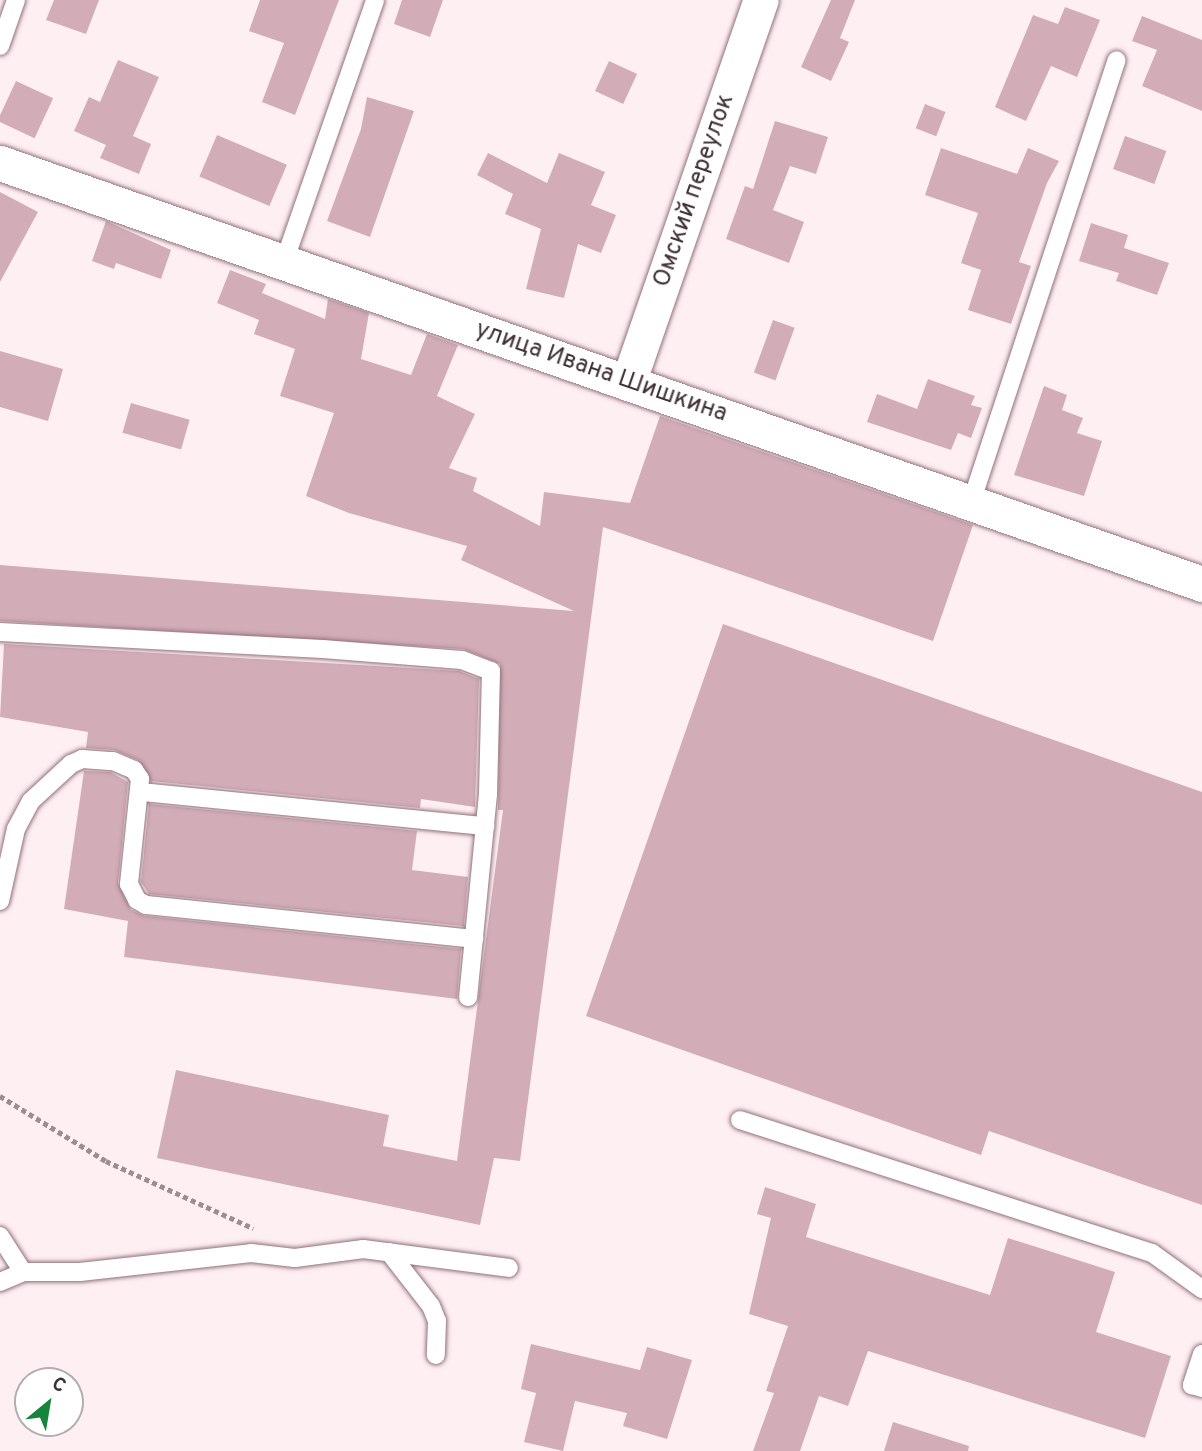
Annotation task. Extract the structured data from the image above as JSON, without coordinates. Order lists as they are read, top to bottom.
{
  "streets": {
    "street": ["Омский переулок", "улица Ивана Шишкина"]
  },
  "crossings": [
    ["Омский переулок", "улица Ивана Шишкина"]
  ],
  "north": "top right"
}
